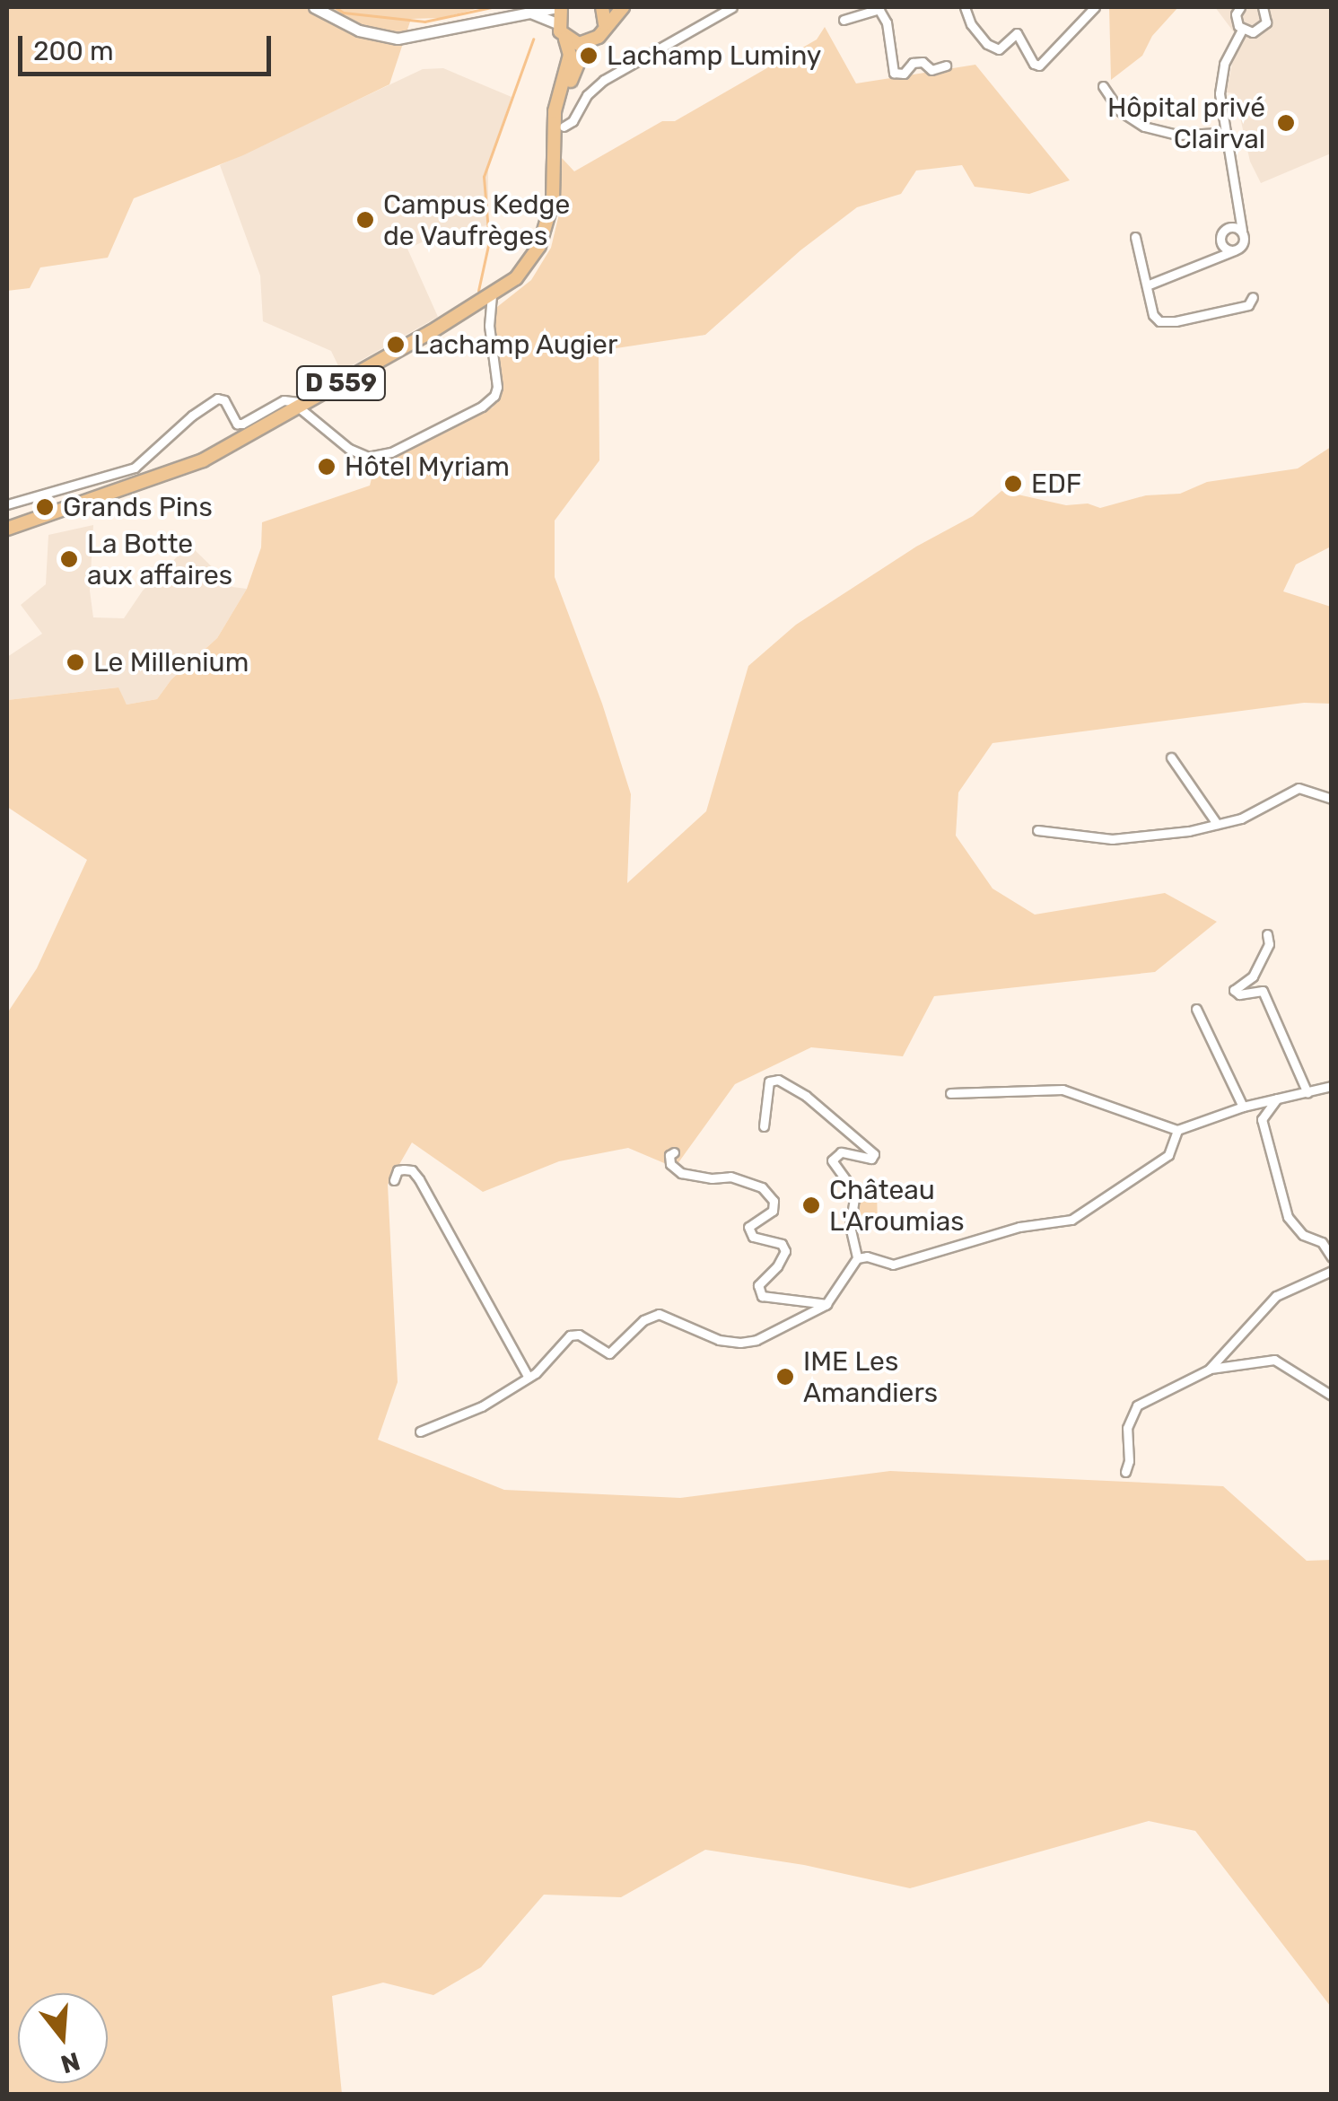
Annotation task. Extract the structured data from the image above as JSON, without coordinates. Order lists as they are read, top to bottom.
{
  "streets": {
    "main road": ["D 559"]
  },
  "places": [
    "Lachamp Luminy",
    "Hôpital privé Clairval",
    "Campus Kedge de Vaufrèges",
    "Lachamp Augier",
    "Hôtel Myriam",
    "EDF",
    "Grands Pins",
    "La Botte aux affaires",
    "Le Millenium",
    "Château L'Aroumias",
    "IME Les Amandiers"
  ],
  "scale_bar": "200 m",
  "north": "bottom"
}
